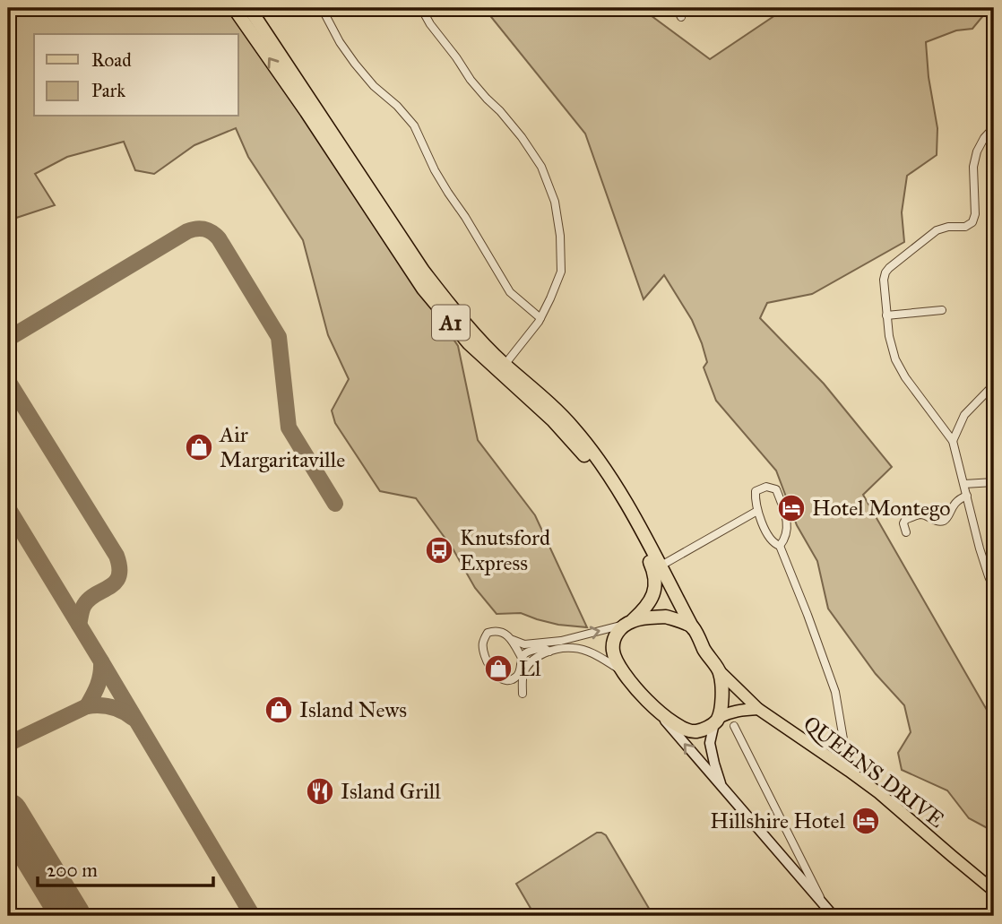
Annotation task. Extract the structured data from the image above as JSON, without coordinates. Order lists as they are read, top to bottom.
{
  "streets": {
    "highway": ["A1"],
    "main road": ["QUEENS DRIVE"]
  },
  "crossings": [
    ["A1", "QUEENS DRIVE"]
  ],
  "places": {
    "shop": ["Air Margaritaville", "Ll", "Island News"],
    "hotel": ["Hotel Montego", "Hillshire Hotel"],
    "bus stop": ["Knutsford Express"],
    "restaurant": ["Island Grill"]
  },
  "legend": ["Road", "Park"],
  "scale_bar": "200 m"
}
